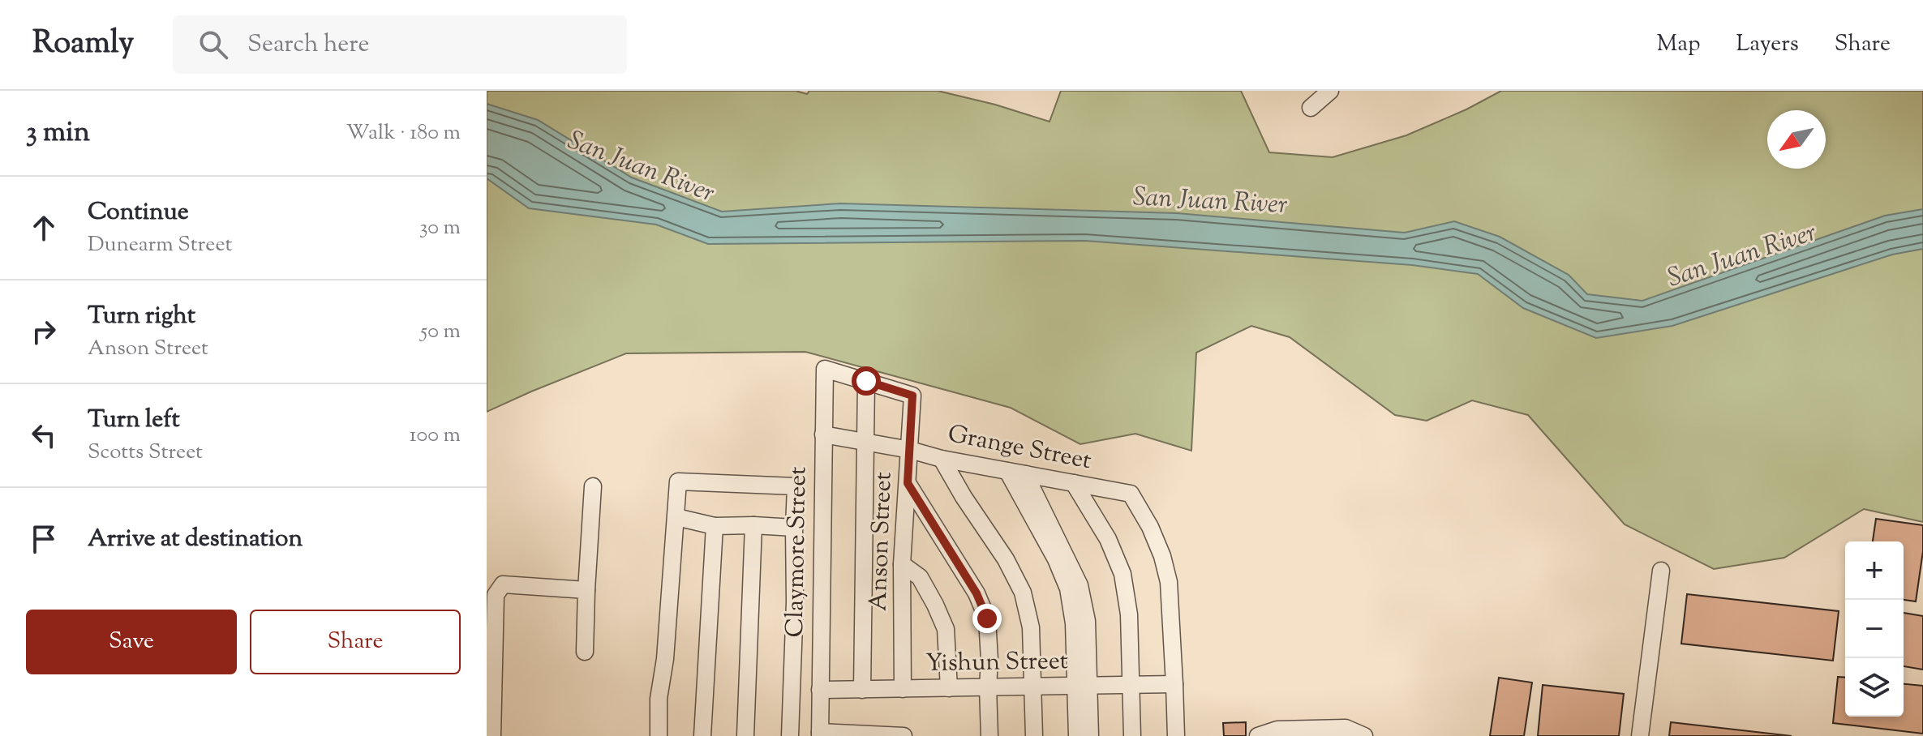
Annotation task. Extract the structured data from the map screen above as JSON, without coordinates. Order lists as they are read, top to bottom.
{
  "streets": {
    "street": [
      "Grange Street",
      "Anson Street",
      "Claymore Street",
      "Yishun Street"
    ]
  },
  "crossings": [
    ["Grange Street", "Anson Street"],
    ["Grange Street", "Claymore Street"],
    ["Grange Street", "Yishun Street"],
    ["Anson Street", "Claymore Street"],
    ["Anson Street", "Yishun Street"],
    ["Claymore Street", "Yishun Street"]
  ],
  "water": ["San Juan River"],
  "north": "bottom left",
  "page": {
    "header": "Roamly",
    "search": "Search here",
    "nav": ["Map", "Layers", "Share"],
    "heading": ["3 min", "Walk · 180 m"],
    "list": [
      ["Continue", "Dunearm Street", "30 m"],
      ["Turn right", "Anson Street", "50 m"],
      ["Turn left", "Scotts Street", "100 m"],
      "Arrive at destination"
    ],
    "map_buttons": ["+", "−"],
    "buttons": ["Save", "Share"]
  }
}
